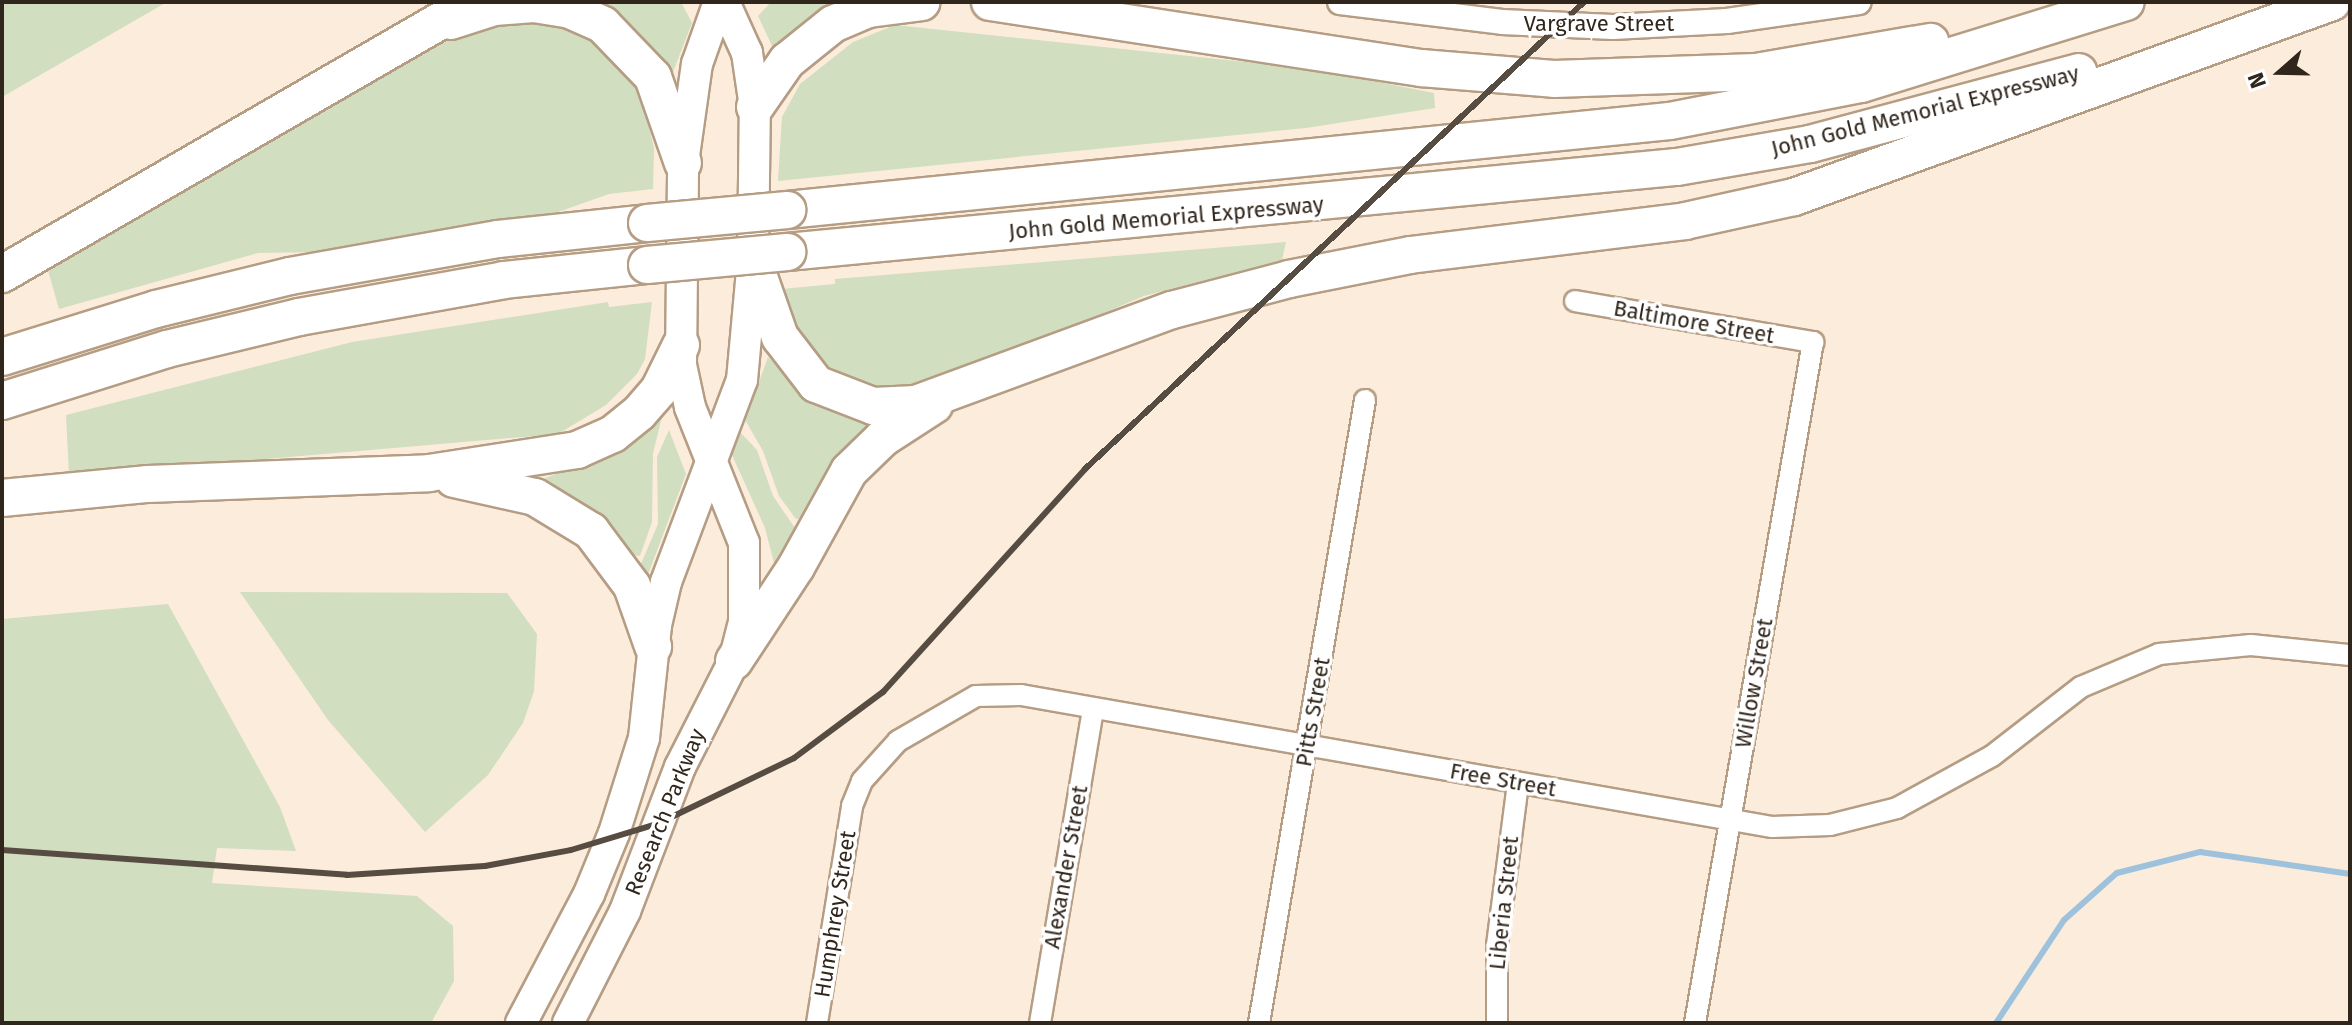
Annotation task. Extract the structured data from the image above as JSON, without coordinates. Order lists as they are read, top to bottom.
{
  "streets": {
    "highway": ["John Gold Memorial Expressway"],
    "main road": ["Research Parkway"],
    "street": [
      "Vargrave Street",
      "Baltimore Street",
      "Willow Street",
      "Pitts Street",
      "Free Street",
      "Alexander Street",
      "Liberia Street",
      "Humphrey Street"
    ]
  },
  "crossings": [
    ["John Gold Memorial Expressway", "Research Parkway"],
    ["Baltimore Street", "Willow Street"],
    ["Willow Street", "Free Street"],
    ["Pitts Street", "Free Street"],
    ["Free Street", "Alexander Street"],
    ["Free Street", "Liberia Street"],
    ["Free Street", "Humphrey Street"]
  ],
  "north": "left"
}
